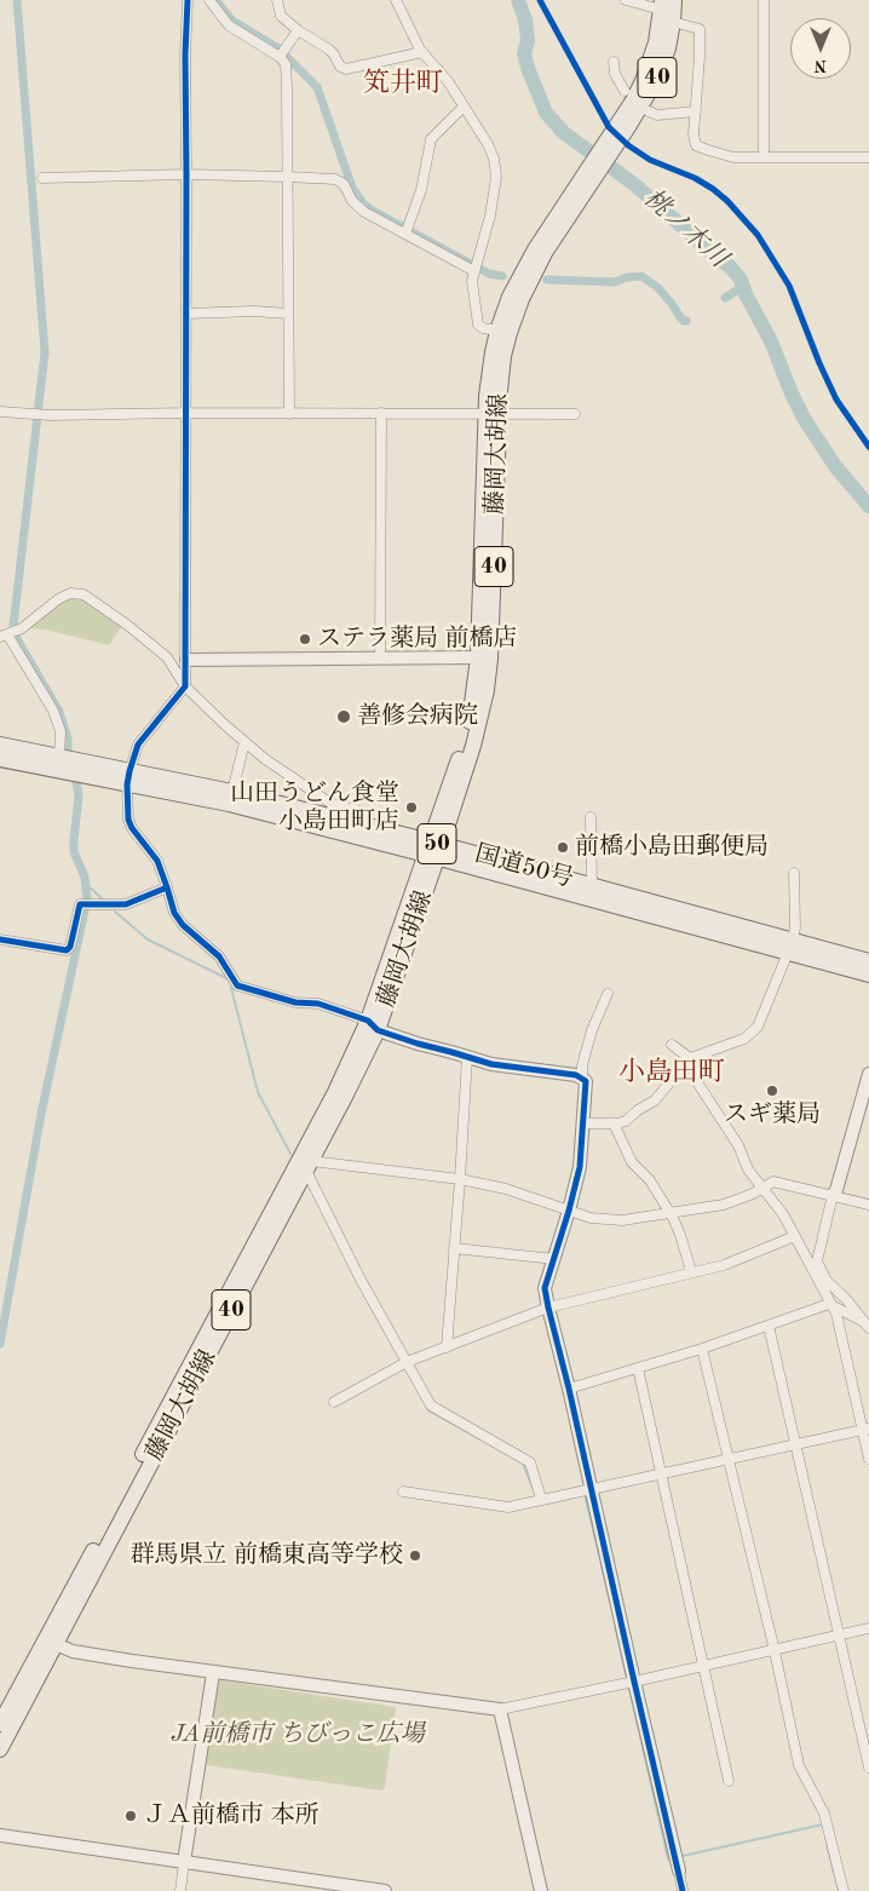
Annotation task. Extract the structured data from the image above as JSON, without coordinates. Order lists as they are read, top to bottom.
{
  "streets": {
    "main road": [
      "40",
      "藤岡大胡線",
      "50",
      "国道50号"
    ]
  },
  "crossings": [
    ["藤岡大胡線", "国道50号"]
  ],
  "districts": ["笂井町", "小島田町"],
  "water": ["桃ノ木川"],
  "parks": ["JA前橋市 ちびっこ広場"],
  "places": [
    "ステラ薬局 前橋店",
    "善修会病院",
    "山田うどん食堂 小島田町店",
    "前橋小島田郵便局",
    "スギ薬局",
    "群馬県立 前橋東高等学校",
    "ＪＡ前橋市 本所"
  ],
  "north": "bottom"
}
